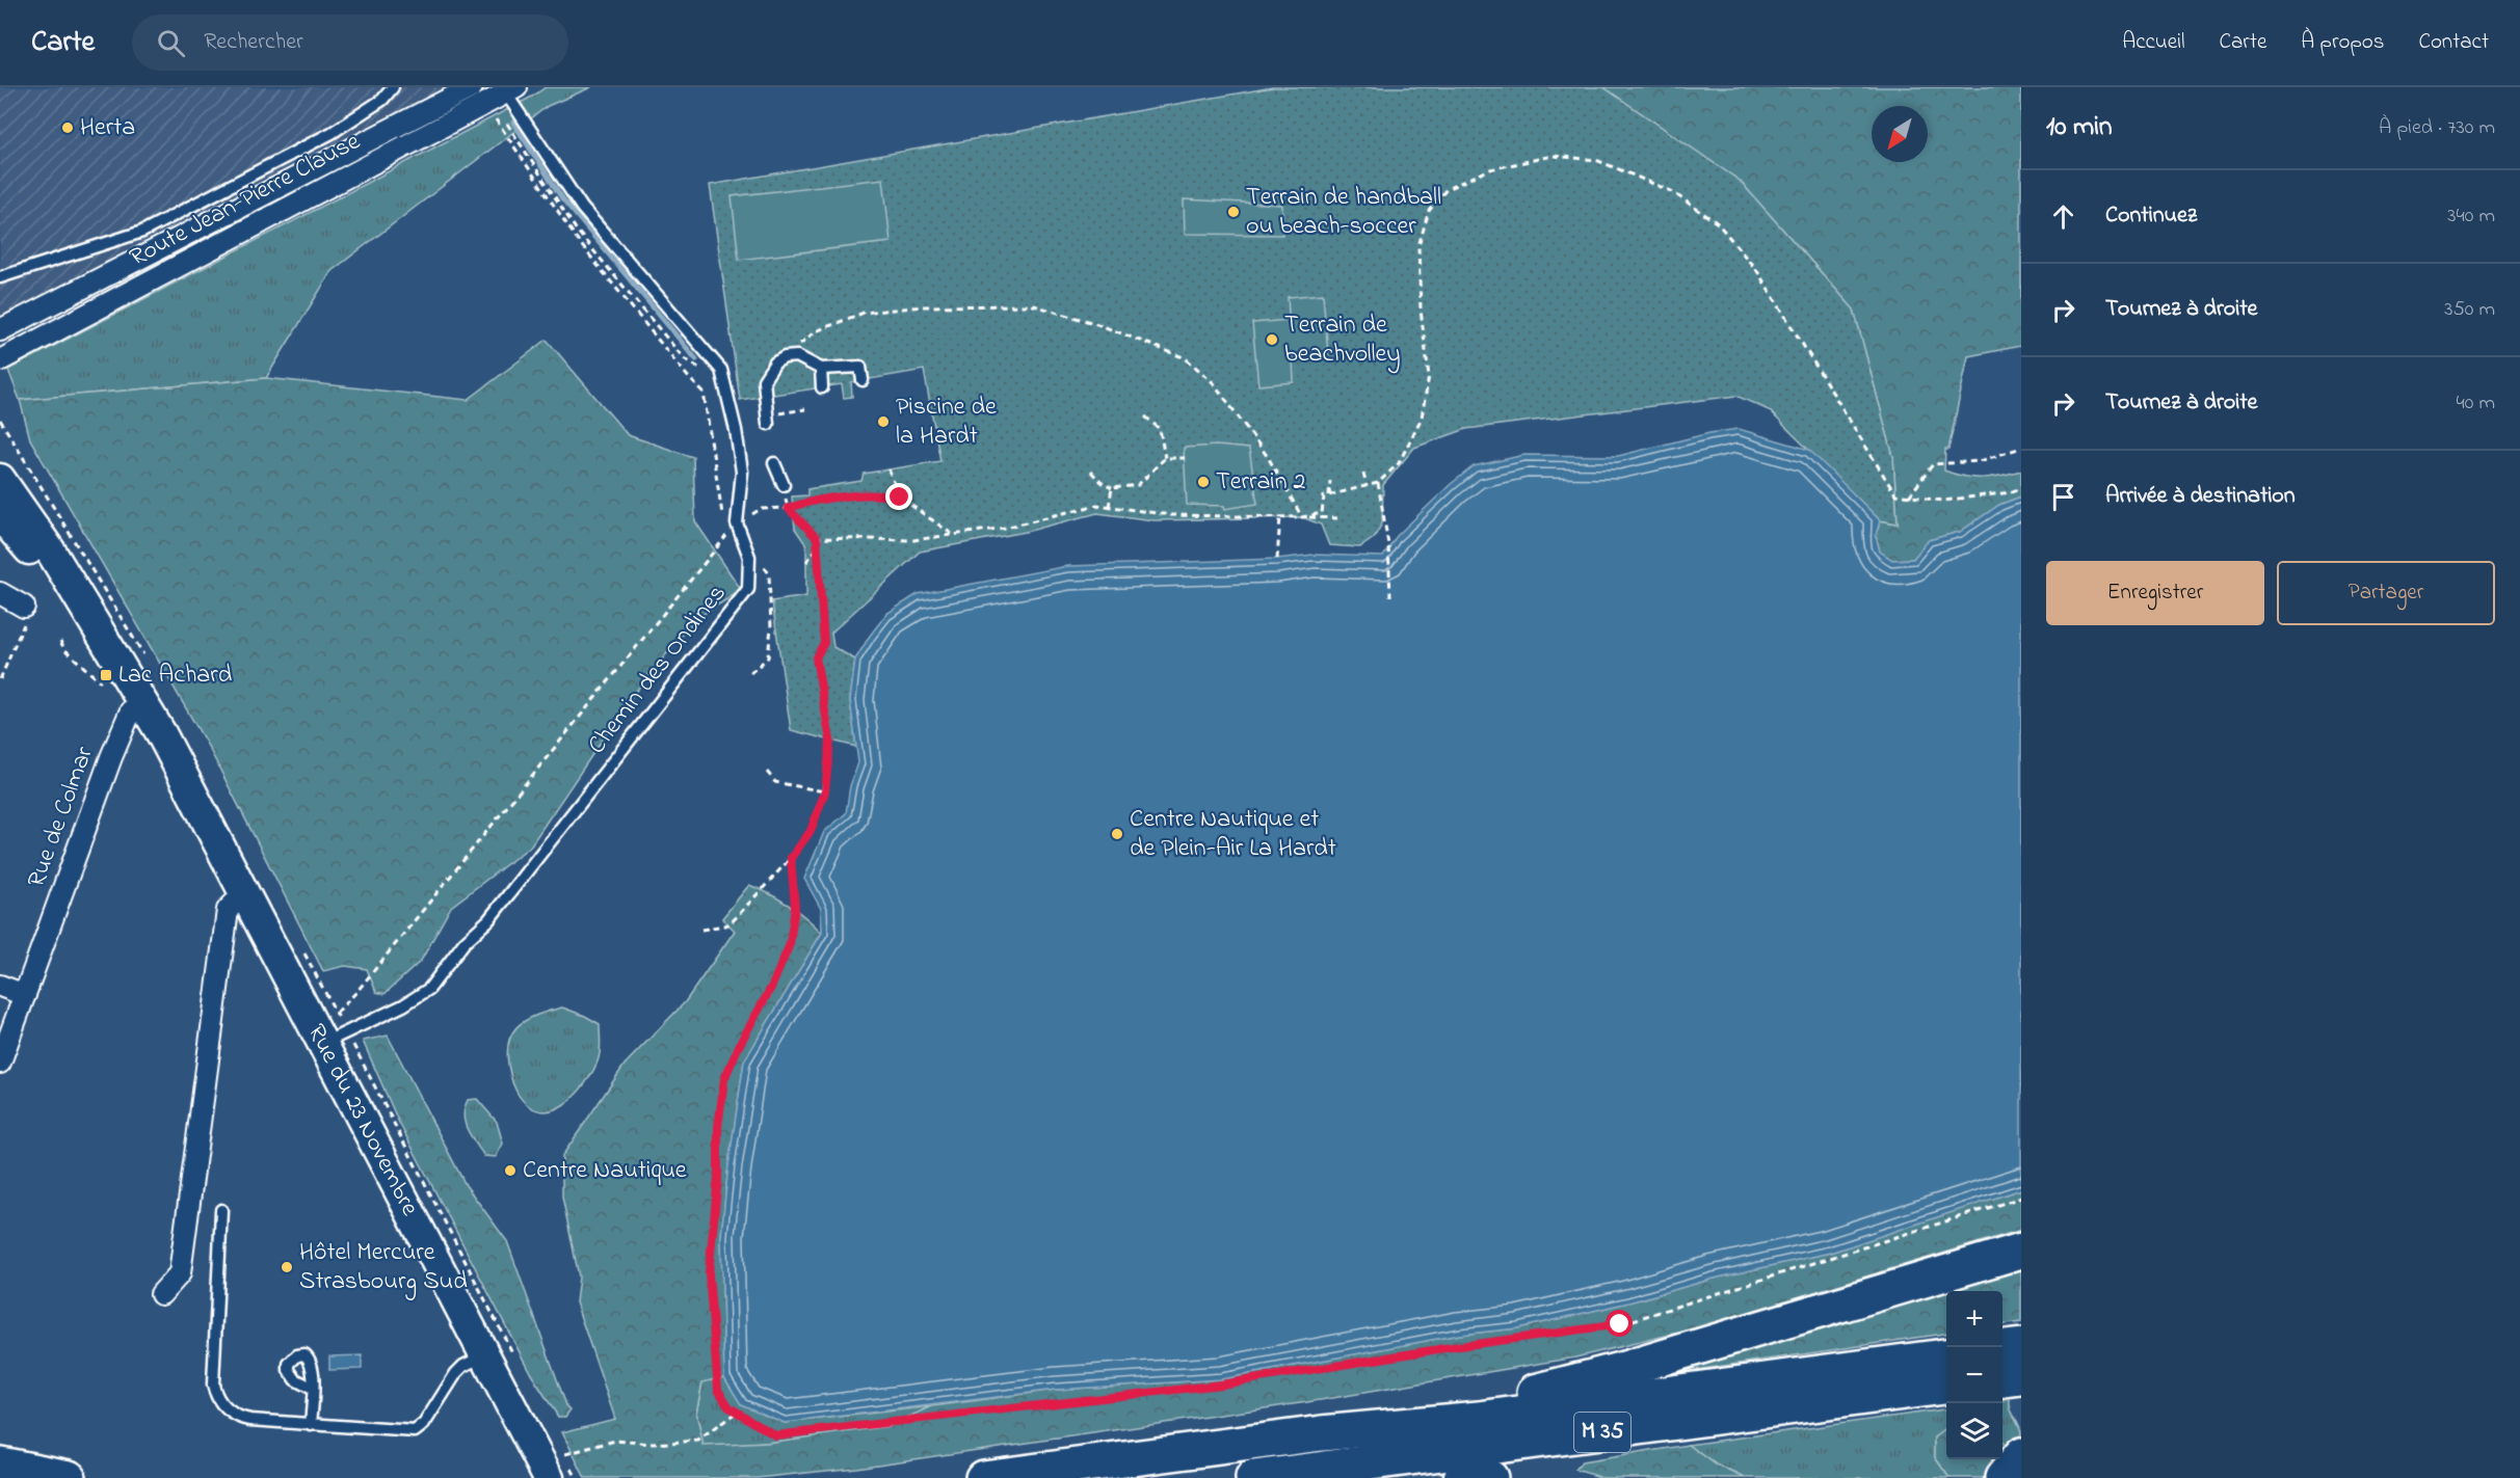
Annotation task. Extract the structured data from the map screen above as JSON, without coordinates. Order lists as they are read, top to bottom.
{
  "streets": {
    "highway": ["M 35"],
    "main road": ["Rue du 23 Novembre"],
    "street": ["Route Jean-Pierre Clause", "Rue de Colmar"],
    "lane": ["Chemin des Ondines"]
  },
  "crossings": [
    ["Route Jean-Pierre Clause", "Chemin des Ondines"],
    ["Chemin des Ondines", "Rue du 23 Novembre"],
    ["Rue de Colmar", "Rue du 23 Novembre"]
  ],
  "places": {
    "other": [
      "Herta",
      "Terrain de handball ou beach-soccer",
      "Terrain de beachvolley",
      "Piscine de la Hardt",
      "Terrain 2",
      "Centre Nautique et de Plein-Air La Hardt",
      "Centre Nautique",
      "Hôtel Mercure Strasbourg Sud"
    ],
    "transit": ["Lac Achard"]
  },
  "north": "bottom left",
  "page": {
    "header": "Carte",
    "search": "Rechercher",
    "nav": [
      "Accueil",
      "Carte",
      "À propos",
      "Contact"
    ],
    "heading": ["10 min", "À pied · 730 m"],
    "list": [
      ["Continuez", "340 m"],
      ["Tournez à droite", "350 m"],
      ["Tournez à droite", "40 m"],
      "Arrivée à destination"
    ],
    "buttons": ["Enregistrer", "Partager"],
    "map_buttons": ["+", "−"]
  }
}
